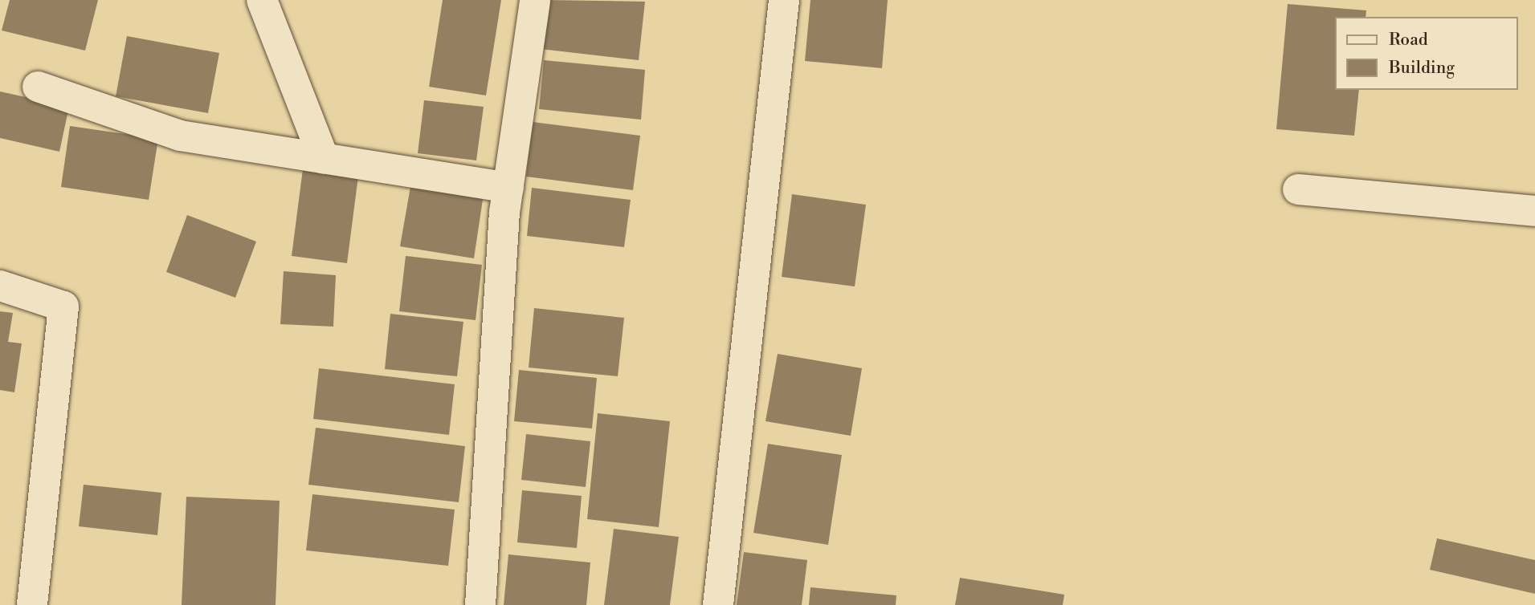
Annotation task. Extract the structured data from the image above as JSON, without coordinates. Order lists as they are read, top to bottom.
{
  "legend": ["Road", "Building"]
}
